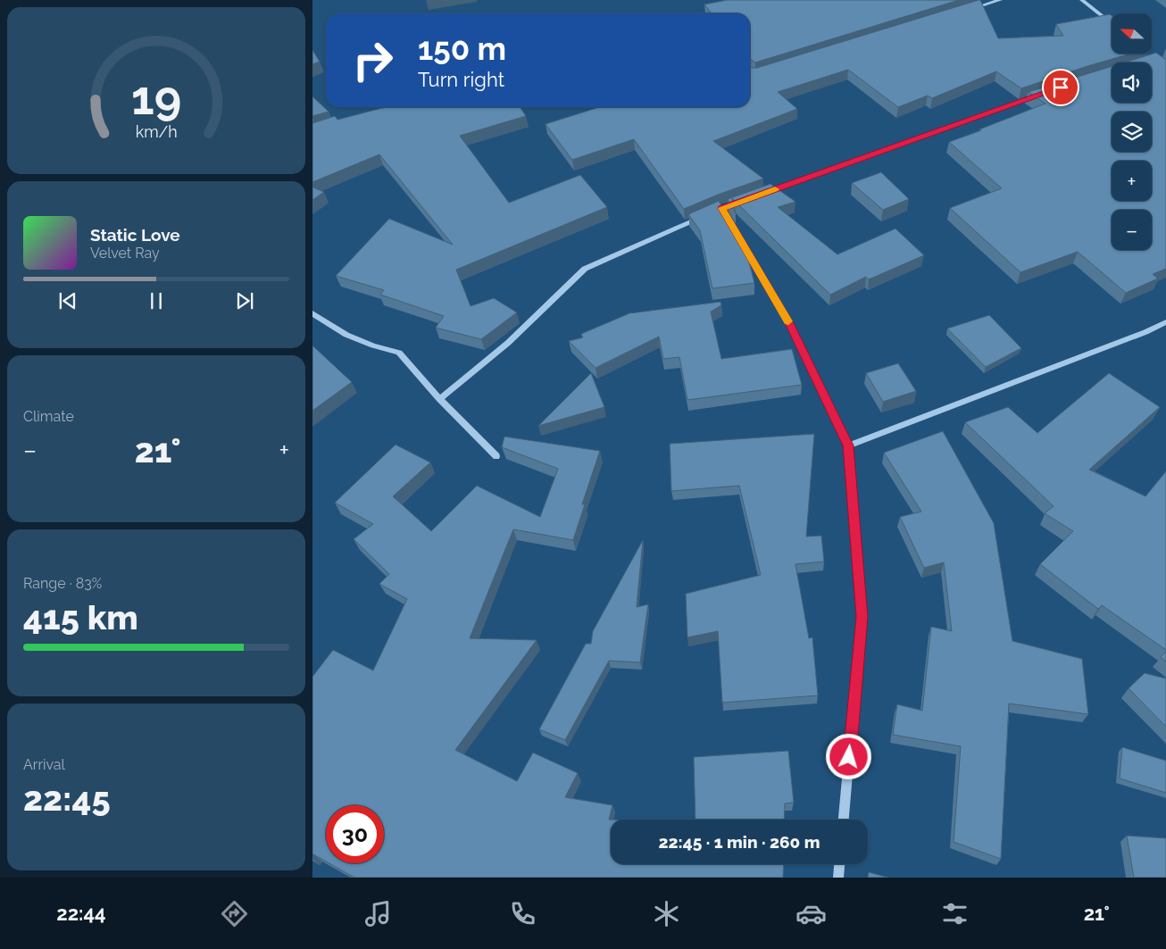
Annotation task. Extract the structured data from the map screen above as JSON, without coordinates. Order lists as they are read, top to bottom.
{
  "north": "left",
  "page": {
    "map_buttons": ["+", "−"],
    "turn": ["150 m", "Turn right"],
    "song": ["Static Love", "Velvet Ray"],
    "tile": [
      "Climate",
      ["Range · 83%", "415 km"],
      ["Arrival", "22:45"]
    ],
    "heat": ["−", "21°", "+"],
    "limit": "30",
    "trip": "22:45 · 1 min · 260 m",
    "tabs": ["22:44", "21°"],
    "gauge": ["19", "km/h"]
  }
}
